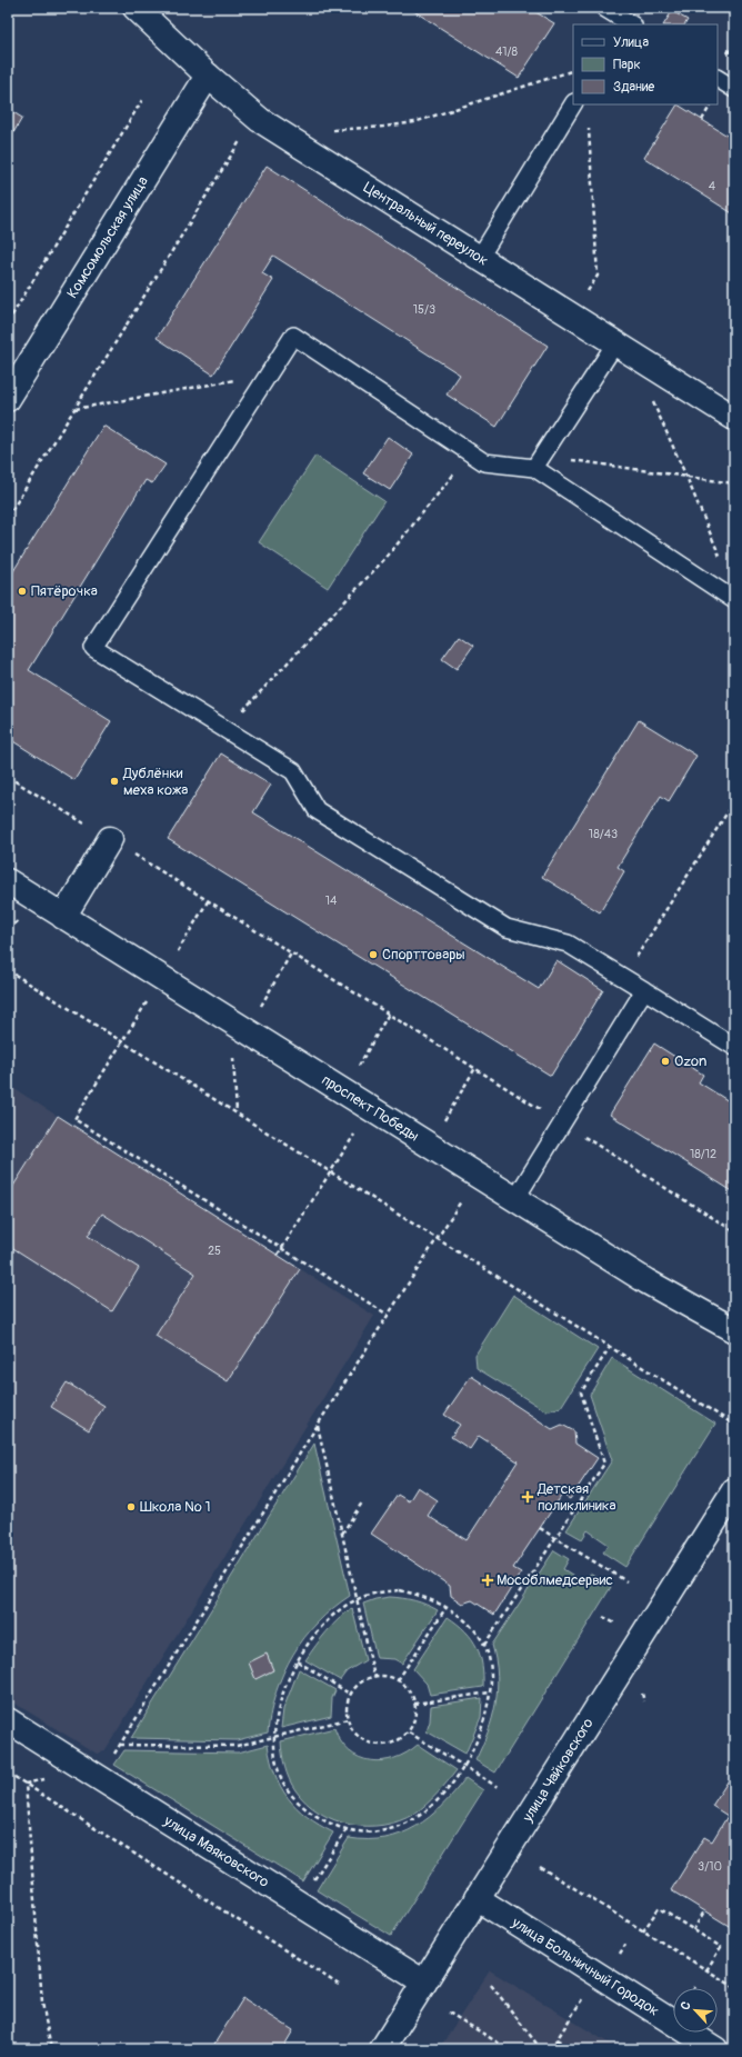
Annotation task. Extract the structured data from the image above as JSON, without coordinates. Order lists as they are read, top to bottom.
{
  "streets": {
    "street": [
      "Центральный переулок",
      "Комсомольская улица",
      "проспект Победы",
      "улица Чайковского",
      "улица Маяковского",
      "улица Больничный Городок"
    ]
  },
  "crossings": [
    ["Центральный переулок", "Комсомольская улица"],
    ["улица Чайковского", "улица Маяковского"],
    ["улица Чайковского", "улица Больничный Городок"]
  ],
  "places": {
    "other": [
      "Пятёрочка",
      "Дублёнки меха кожа",
      "Спорттовары",
      "Ozon",
      "Школа № 1"
    ],
    "health": ["Детская поликлиника", "Мособлмедсервис"]
  },
  "house_numbers": [
    "41/8",
    "4",
    "15/3",
    "18/43",
    "14",
    "18/12",
    "25",
    "3/10"
  ],
  "legend": ["Улица", "Парк", "Здание"],
  "north": "top left"
}
